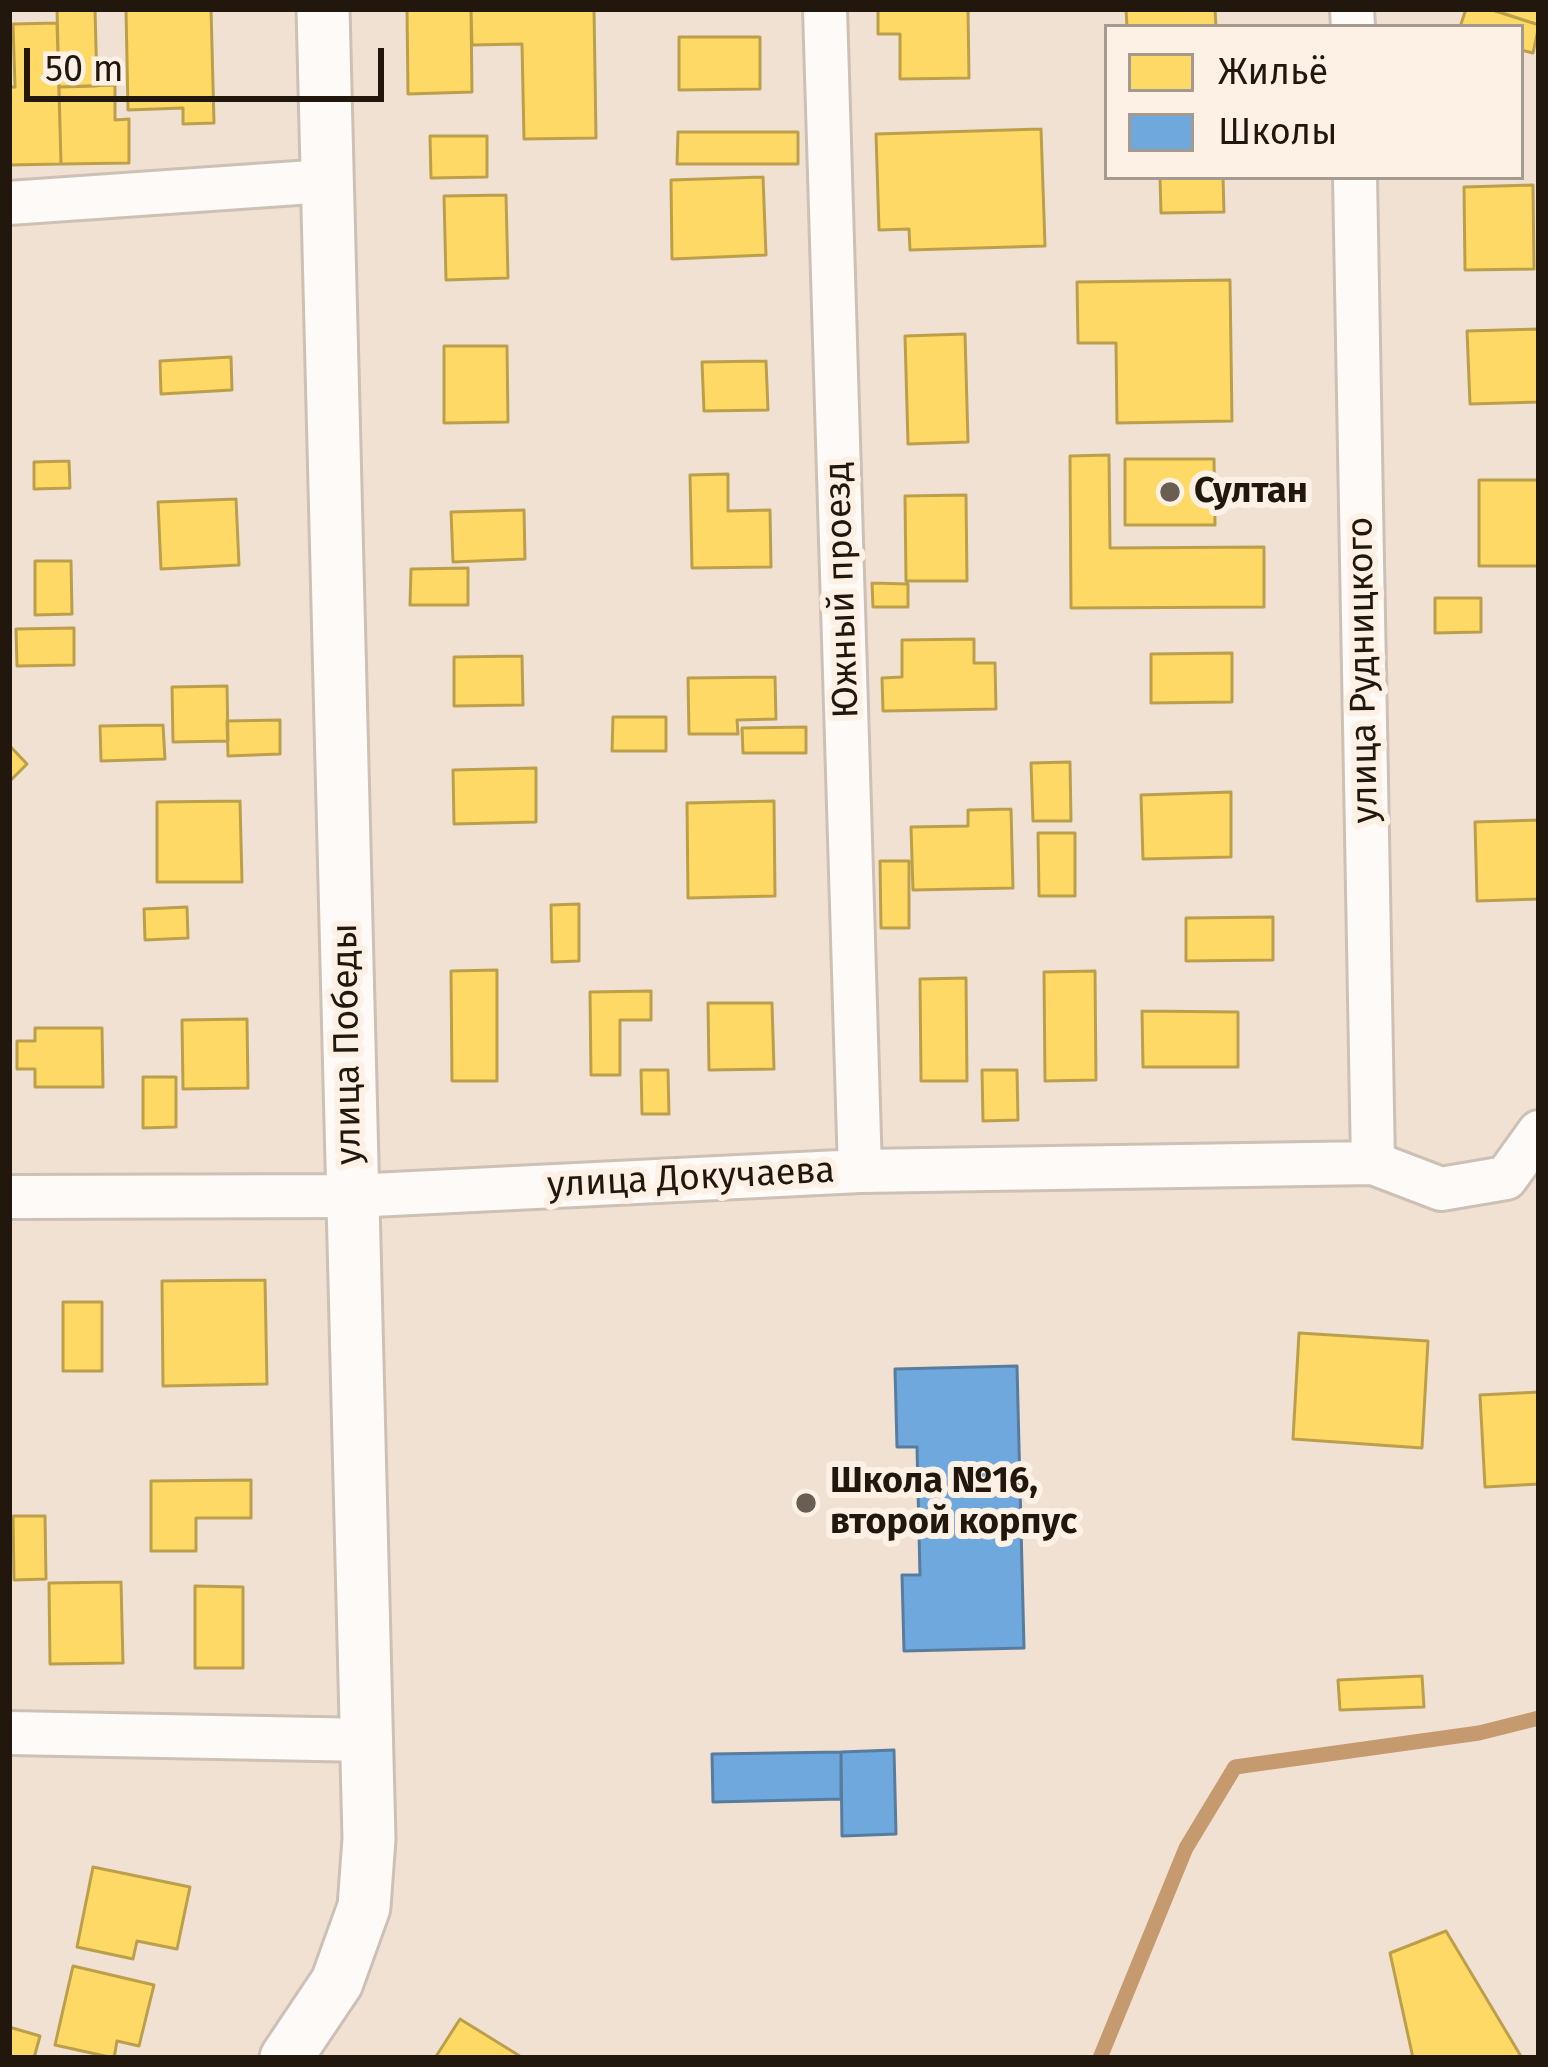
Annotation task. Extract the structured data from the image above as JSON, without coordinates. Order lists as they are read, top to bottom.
{
  "streets": {
    "street": [
      "Южный проезд",
      "улица Рудницкого",
      "улица Победы",
      "улица Докучаева"
    ]
  },
  "crossings": [
    ["Южный проезд", "улица Докучаева"],
    ["улица Рудницкого", "улица Докучаева"],
    ["улица Победы", "улица Докучаева"]
  ],
  "places": ["Султан", "Школа №16, второй корпус"],
  "legend": ["Жильё", "Школы"],
  "scale_bar": "50 m"
}
